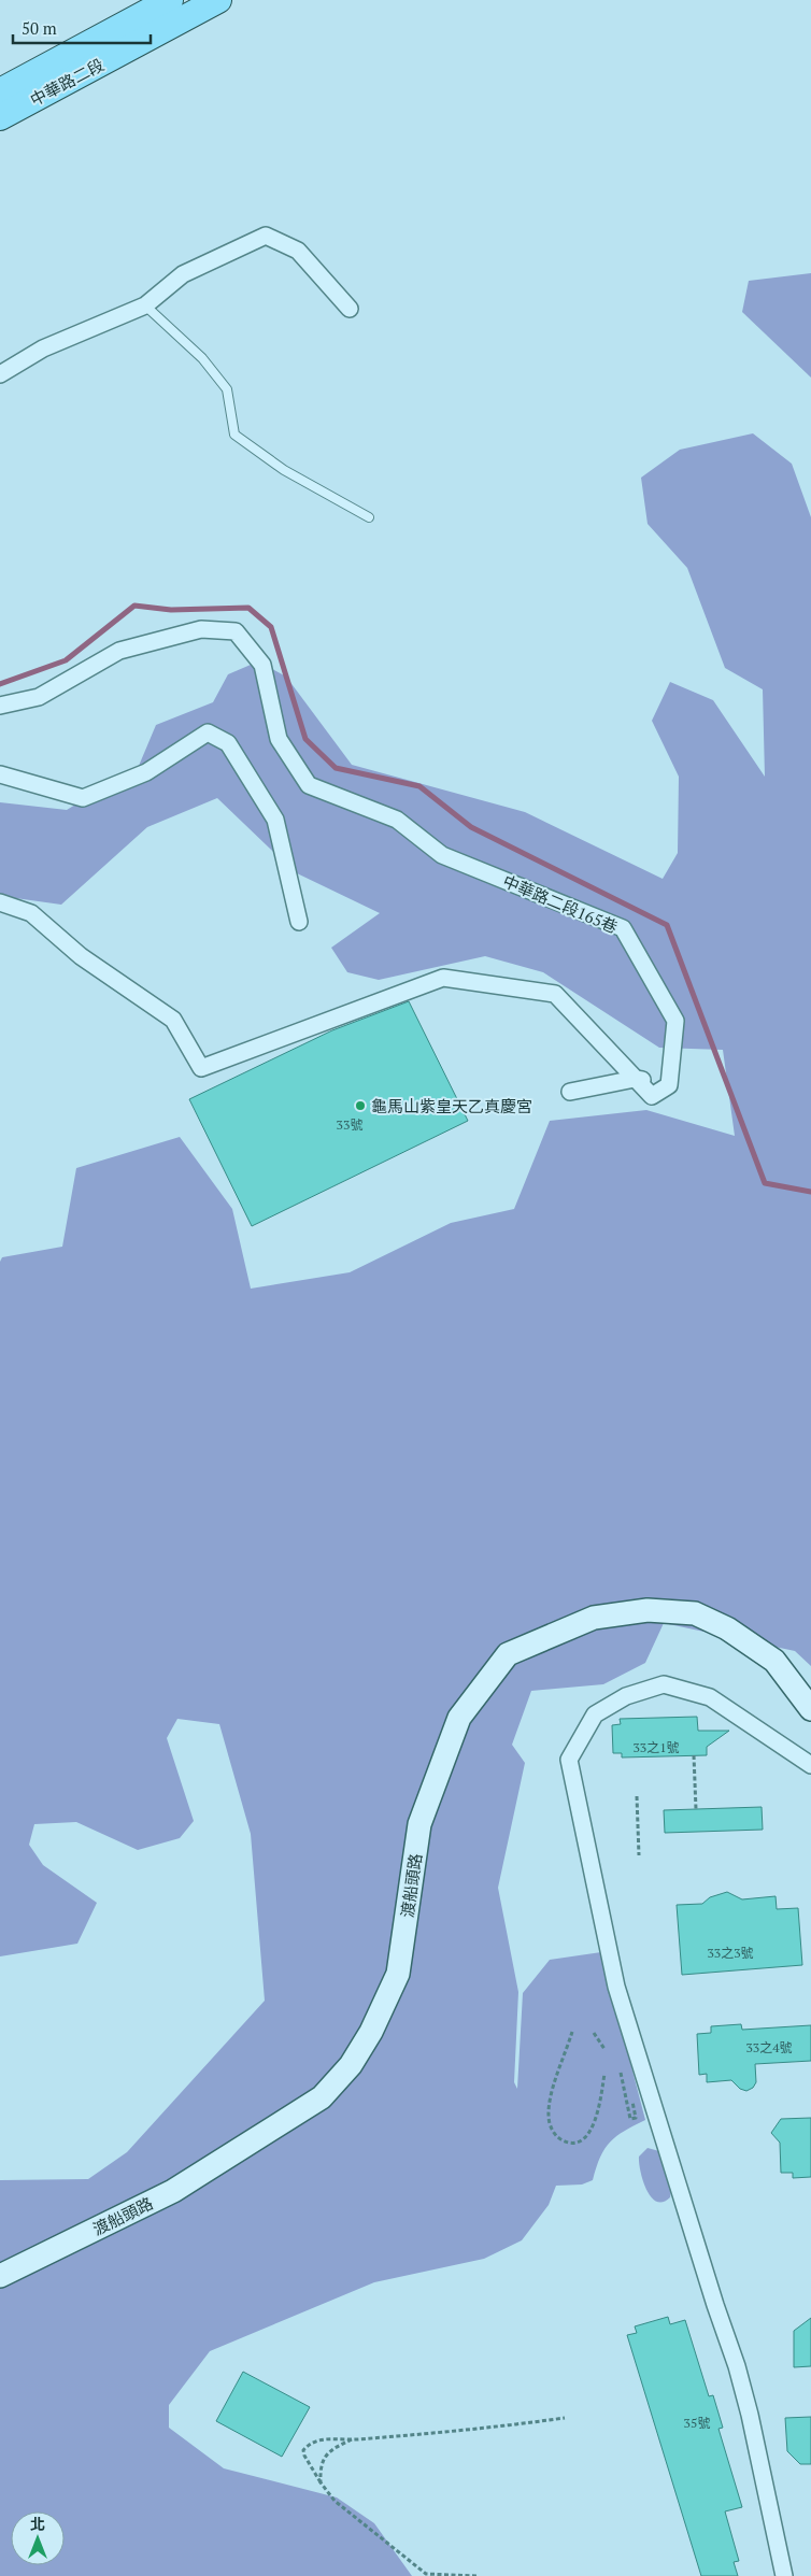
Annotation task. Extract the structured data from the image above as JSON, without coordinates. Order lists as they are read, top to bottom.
{
  "streets": {
    "main road": ["中華路二段"],
    "street": ["中華路二段165巷", "渡船頭路"]
  },
  "places": ["龜馬山紫皇天乙真慶宮"],
  "house_numbers": [
    "33號",
    "33之1號",
    "33之3號",
    "33之4號",
    "35號"
  ],
  "scale_bar": "50 m",
  "north": "top"
}
